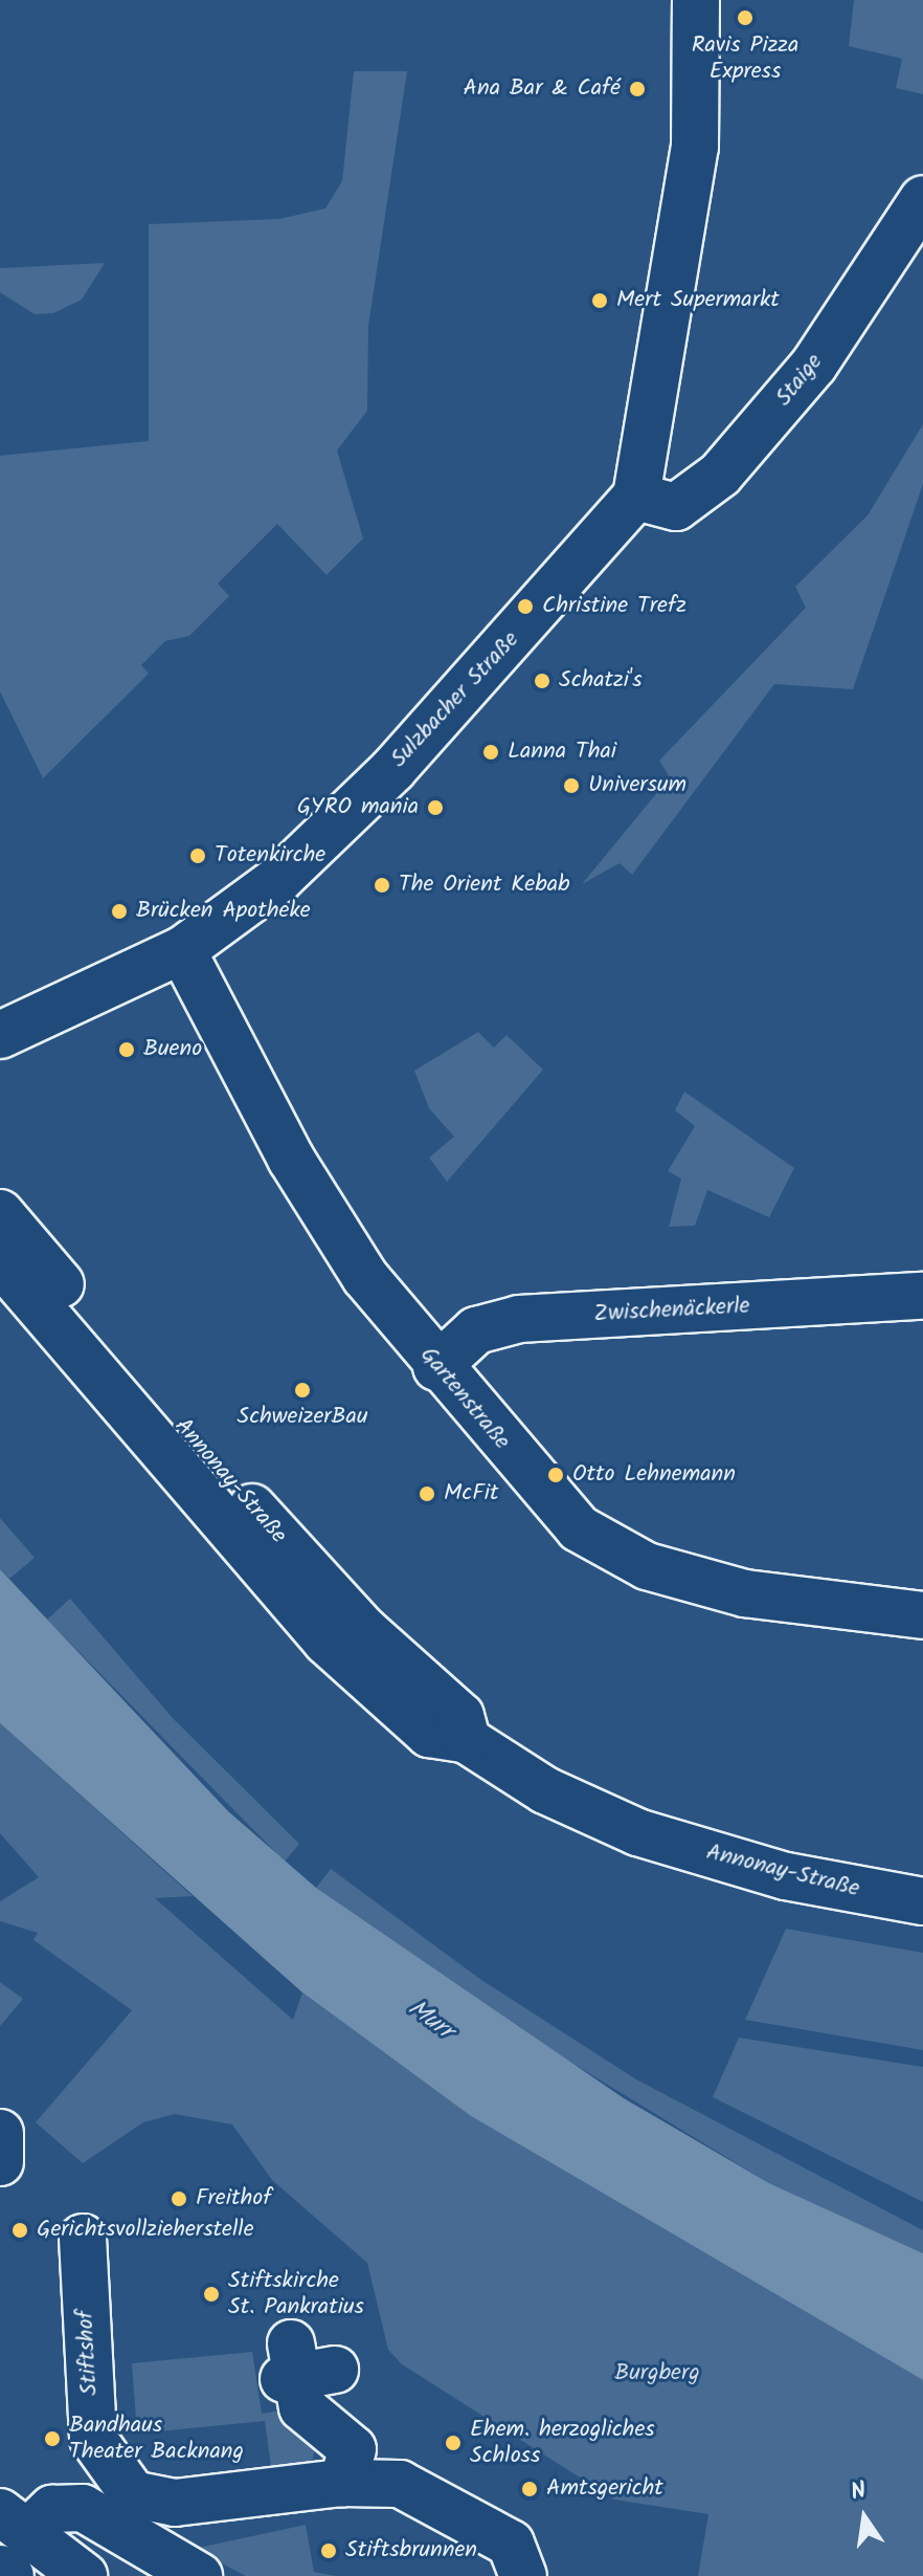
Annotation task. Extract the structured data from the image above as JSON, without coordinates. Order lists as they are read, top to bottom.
{
  "streets": {
    "street": [
      "Staige",
      "Sulzbacher Straße",
      "Zwischenäckerle",
      "Gartenstraße",
      "Annonay-Straße",
      "Stiftshof"
    ]
  },
  "crossings": [
    ["Staige", "Sulzbacher Straße"],
    ["Sulzbacher Straße", "Gartenstraße"],
    ["Zwischenäckerle", "Gartenstraße"]
  ],
  "water": ["Murr"],
  "parks": ["Burgberg"],
  "places": [
    "Ravis Pizza Express",
    "Ana Bar & Café",
    "Mert Supermarkt",
    "Christine Trefz",
    "Schatzi's",
    "Lanna Thai",
    "Universum",
    "GYRO mania",
    "Totenkirche",
    "The Orient Kebab",
    "Brücken Apotheke",
    "Bueno",
    "SchweizerBau",
    "Otto Lehnemann",
    "McFit",
    "Freithof",
    "Gerichtsvollzieherstelle",
    "Stiftskirche St. Pankratius",
    "Bandhaus Theater Backnang",
    "Ehem. herzogliches Schloss",
    "Amtsgericht",
    "Stiftsbrunnen"
  ],
  "north": "top"
}
